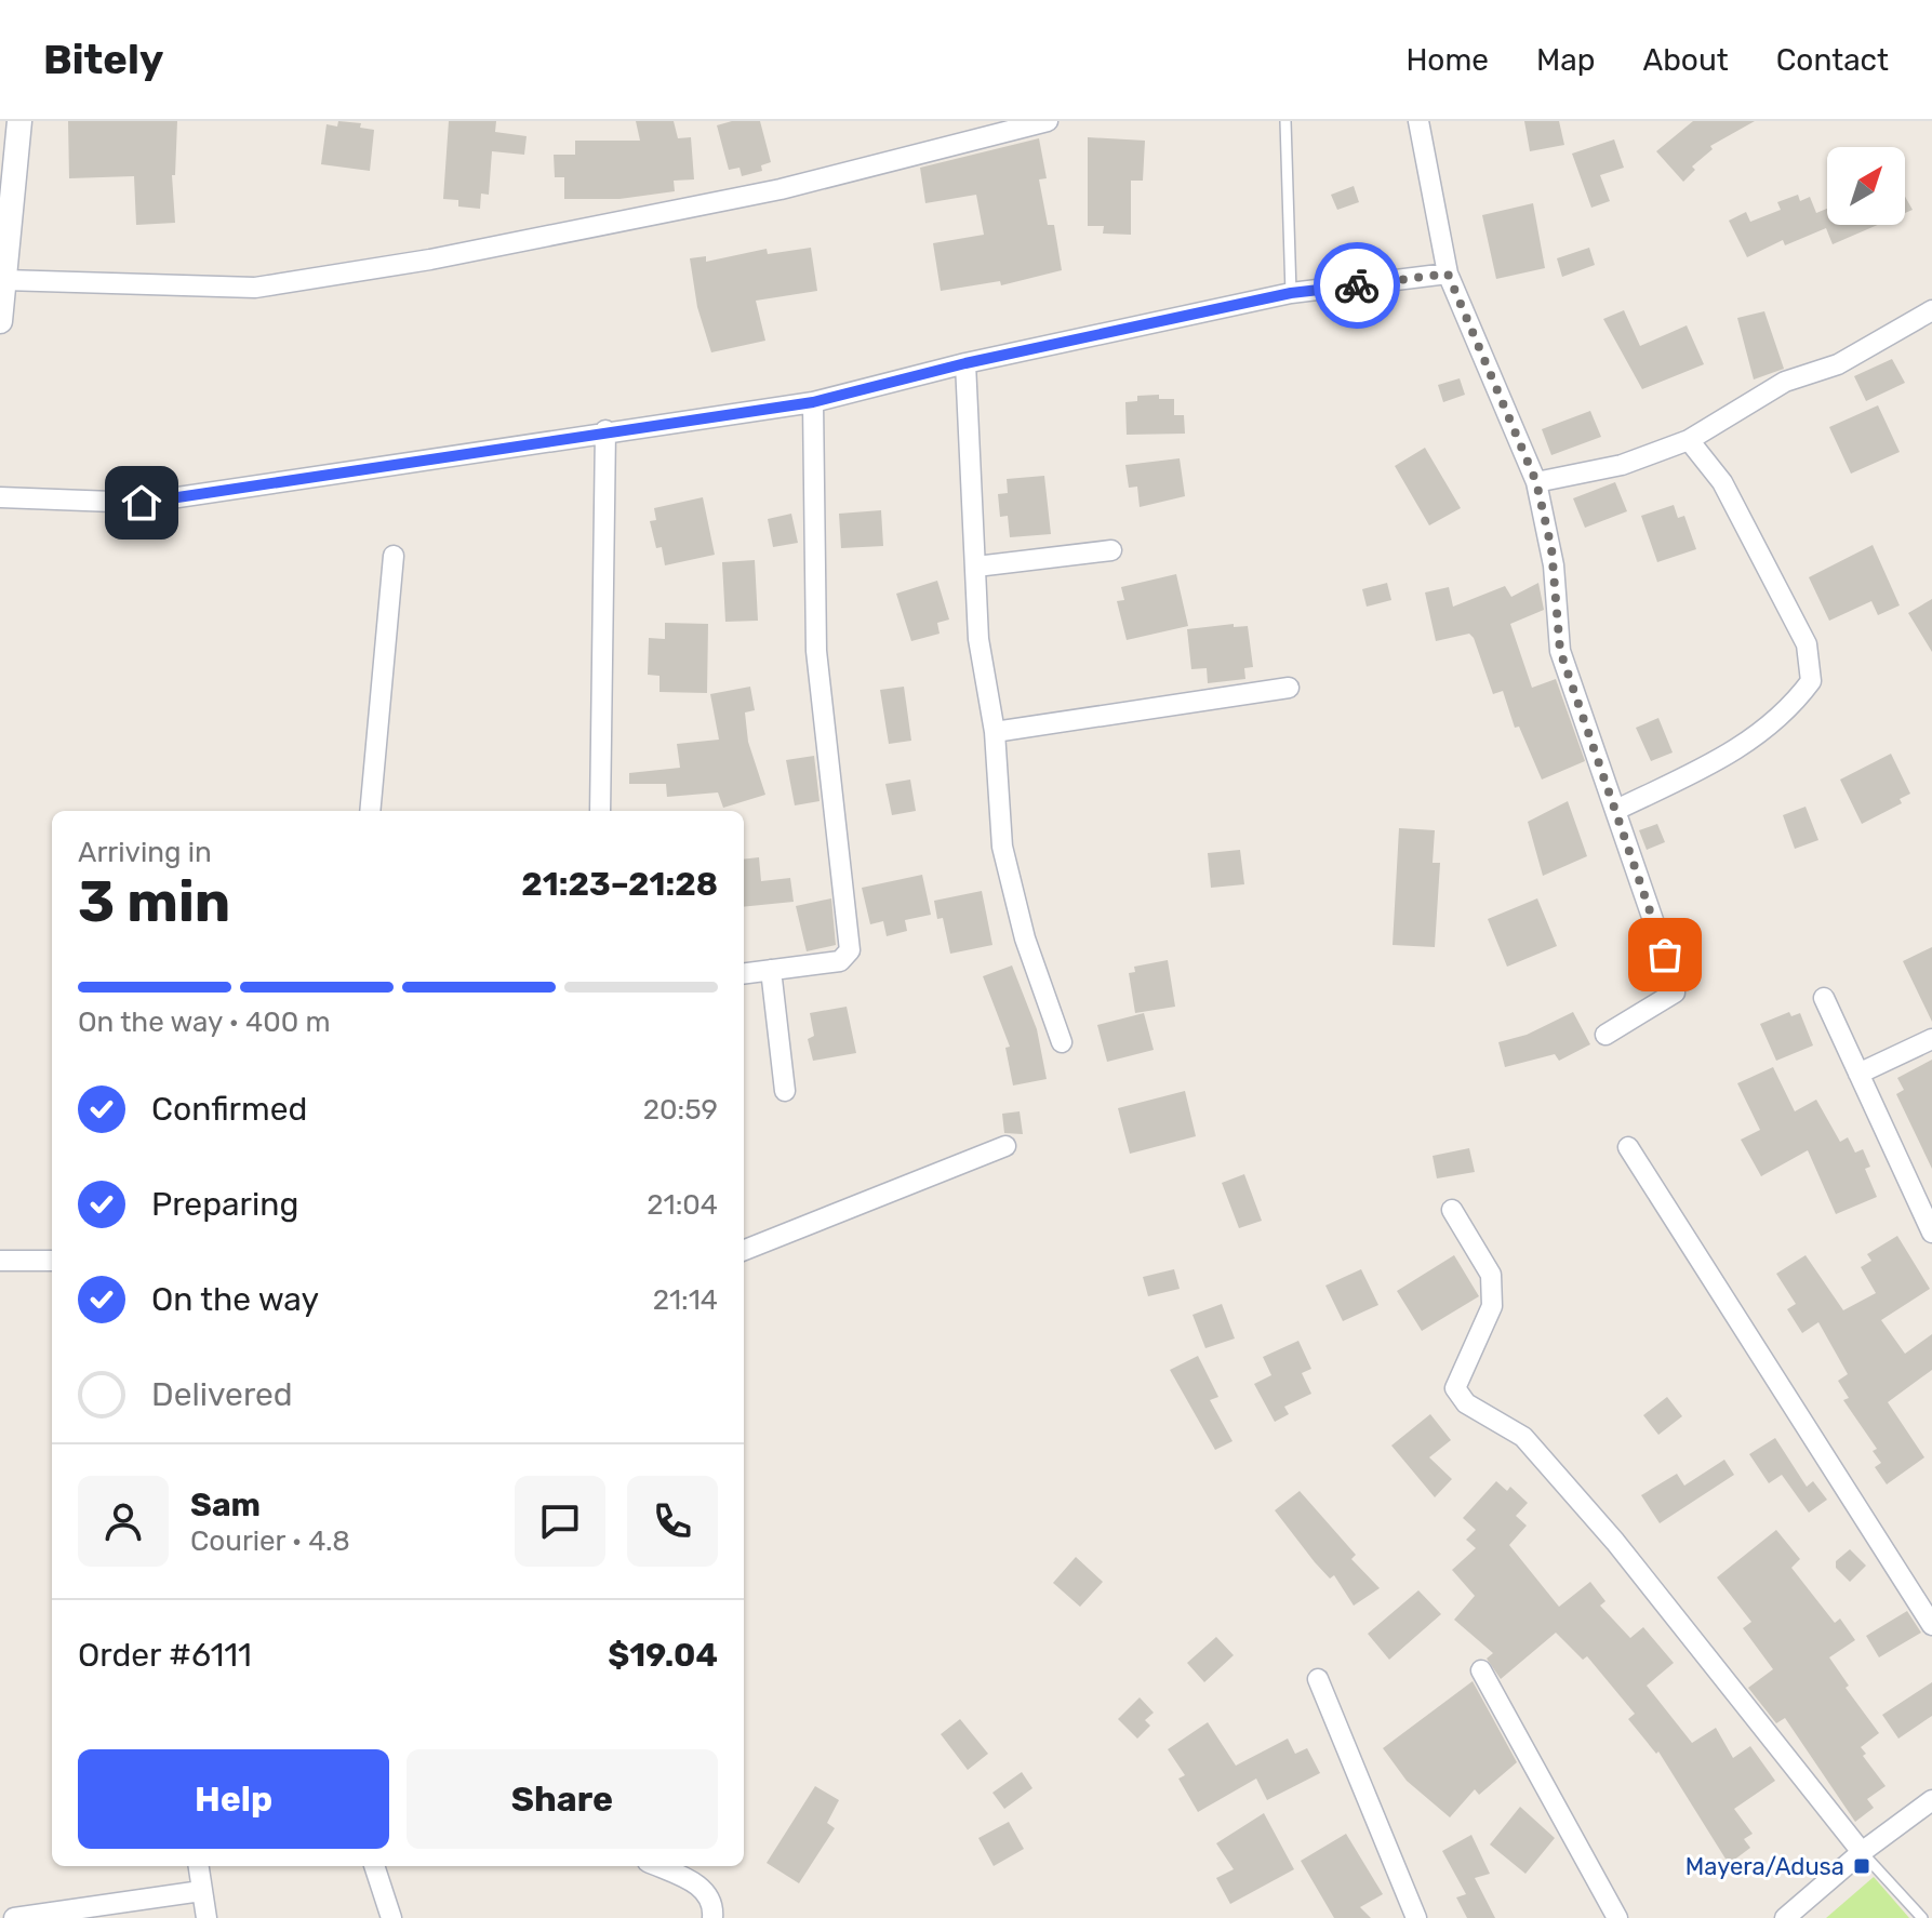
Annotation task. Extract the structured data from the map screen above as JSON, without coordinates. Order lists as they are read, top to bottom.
{
  "places": {
    "transit": ["Mayera/Adusa"]
  },
  "north": "top right",
  "page": {
    "header": "Bitely",
    "nav": [
      "Home",
      "Map",
      "About",
      "Contact"
    ],
    "heading": ["3 min", "Arriving in", "21:23–21:28"],
    "panel": [
      "Sam",
      "Courier · 4.8",
      "Order #6111",
      "$19.04"
    ],
    "bar": "On the way · 400 m",
    "list": [
      ["Confirmed", "20:59"],
      ["Preparing", "21:04"],
      ["On the way", "21:14"],
      "Delivered"
    ],
    "buttons": ["Help", "Share"]
  }
}
